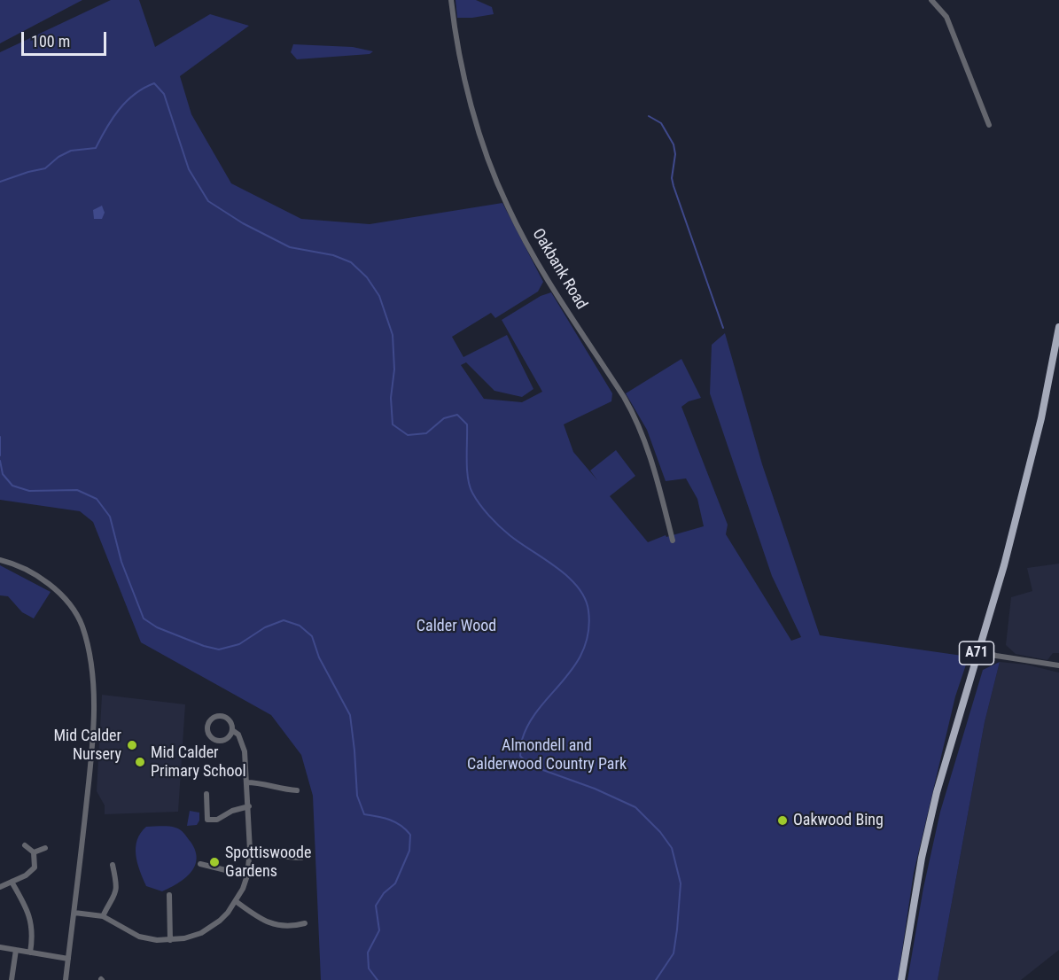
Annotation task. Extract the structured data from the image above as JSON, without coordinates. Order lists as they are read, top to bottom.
{
  "streets": {
    "main road": ["A71"],
    "street": ["Oakbank Road"]
  },
  "parks": ["Calder Wood", "Almondell and Calderwood Country Park"],
  "places": [
    "Mid Calder Nursery",
    "Mid Calder Primary School",
    "Oakwood Bing",
    "Spottiswoode Gardens"
  ],
  "scale_bar": "100 m"
}
